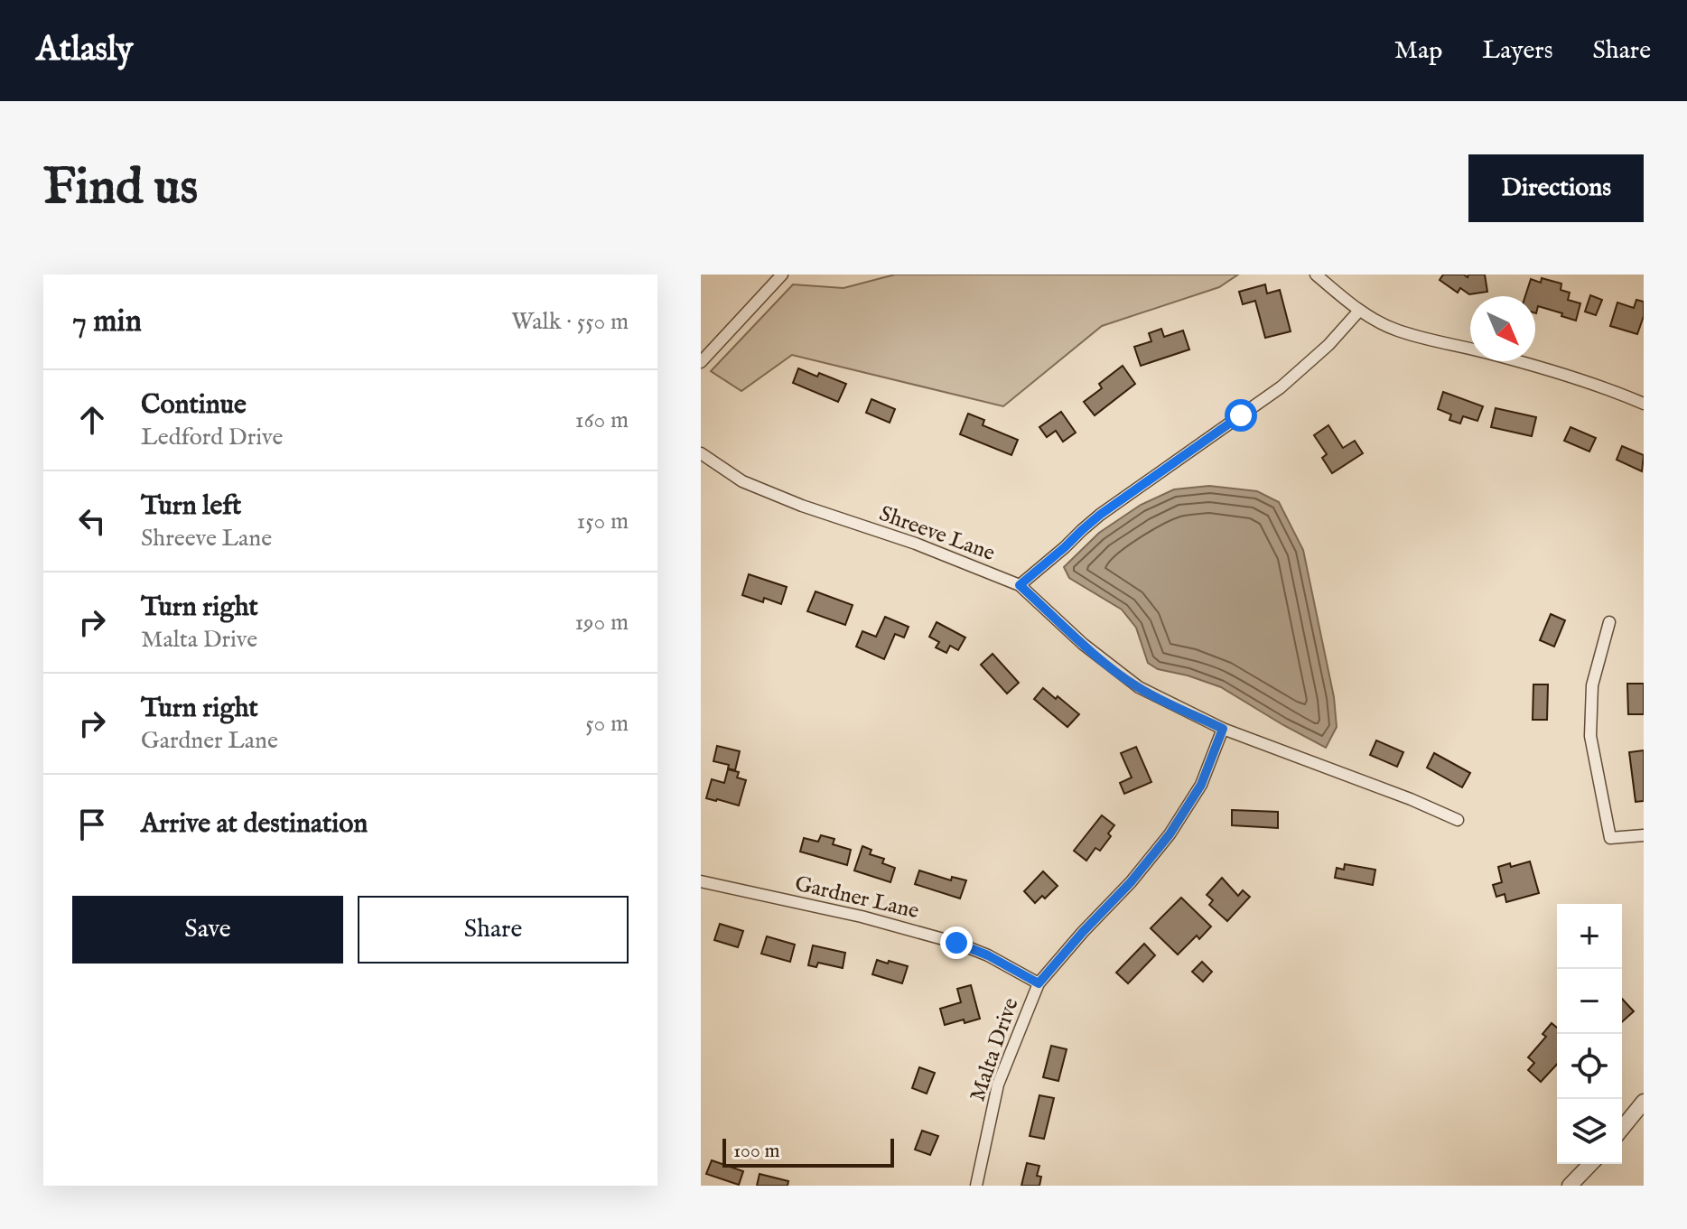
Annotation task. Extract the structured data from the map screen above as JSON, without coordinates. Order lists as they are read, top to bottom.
{
  "streets": {
    "street": ["Shreeve Lane", "Gardner Lane", "Malta Drive"]
  },
  "crossings": [
    ["Shreeve Lane", "Malta Drive"],
    ["Gardner Lane", "Malta Drive"]
  ],
  "scale_bar": "100 m",
  "north": "bottom right",
  "page": {
    "header": "Atlasly",
    "nav": ["Map", "Layers", "Share"],
    "buttons": [
      "Directions",
      ["Save", "Share"]
    ],
    "title": "Find us",
    "heading": ["7 min", "Walk · 550 m"],
    "list": [
      ["Continue", "Ledford Drive", "160 m"],
      ["Turn left", "Shreeve Lane", "150 m"],
      ["Turn right", "Malta Drive", "190 m"],
      ["Turn right", "Gardner Lane", "50 m"],
      "Arrive at destination"
    ],
    "map_buttons": ["+", "−"],
    "scale": "100 m"
  }
}
